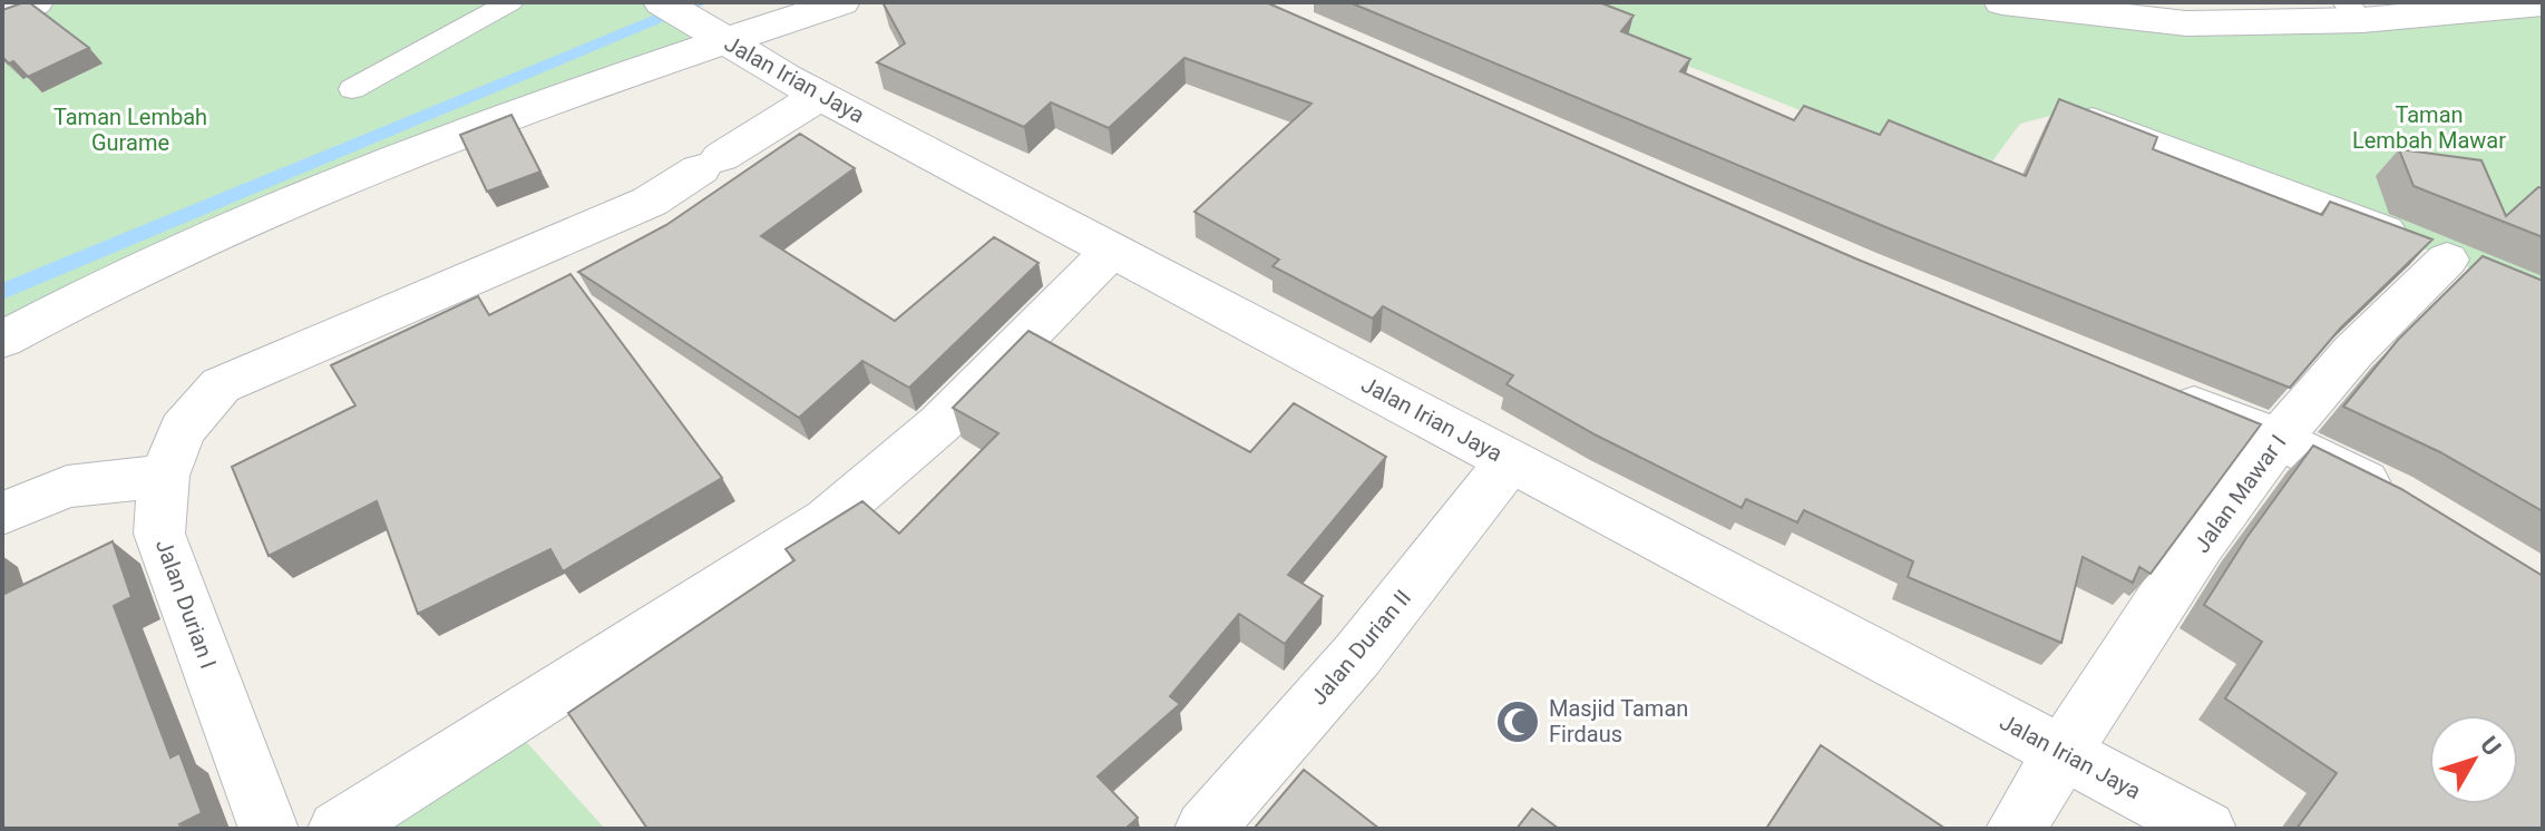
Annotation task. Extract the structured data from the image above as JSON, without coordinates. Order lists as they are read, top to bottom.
{
  "streets": {
    "street": [
      "Jalan Irian Jaya",
      "Jalan Mawar I",
      "Jalan Durian I",
      "Jalan Durian II"
    ]
  },
  "crossings": [
    ["Jalan Irian Jaya", "Jalan Mawar I"],
    ["Jalan Irian Jaya", "Jalan Durian I"],
    ["Jalan Irian Jaya", "Jalan Durian II"]
  ],
  "parks": ["Taman Lembah Mawar", "Taman Lembah Gurame"],
  "places": {
    "mosque": ["Masjid Taman Firdaus"]
  },
  "north": "top right"
}
